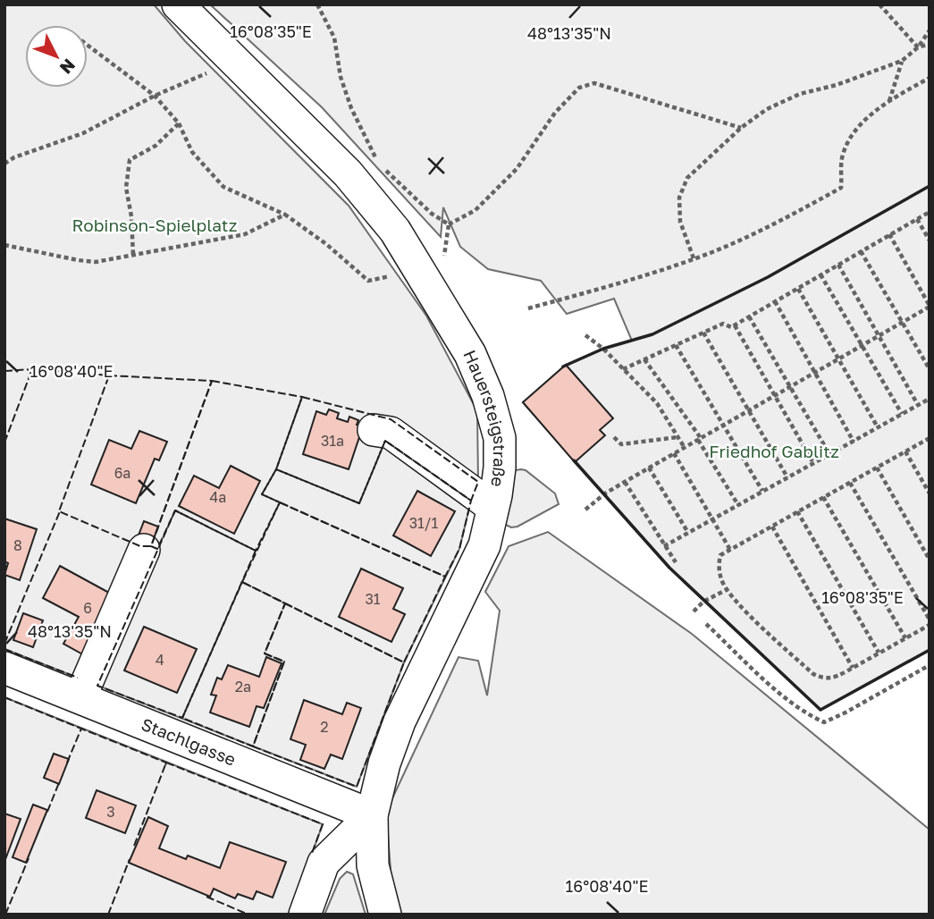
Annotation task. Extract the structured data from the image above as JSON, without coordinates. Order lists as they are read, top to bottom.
{
  "streets": {
    "street": ["Hauersteigstraße", "Stachlgasse"]
  },
  "crossings": [
    ["Hauersteigstraße", "Stachlgasse"]
  ],
  "parks": ["Robinson-Spielplatz", "Friedhof Gablitz"],
  "house_numbers": [
    "31a",
    "6a",
    "4a",
    "31/1",
    "8",
    "31",
    "6",
    "4",
    "2a",
    "2",
    "3"
  ],
  "north": "bottom right",
  "coordinates": ["16°08'35\"E", "48°13'35\"N", "16°08'40\"E"]
}
